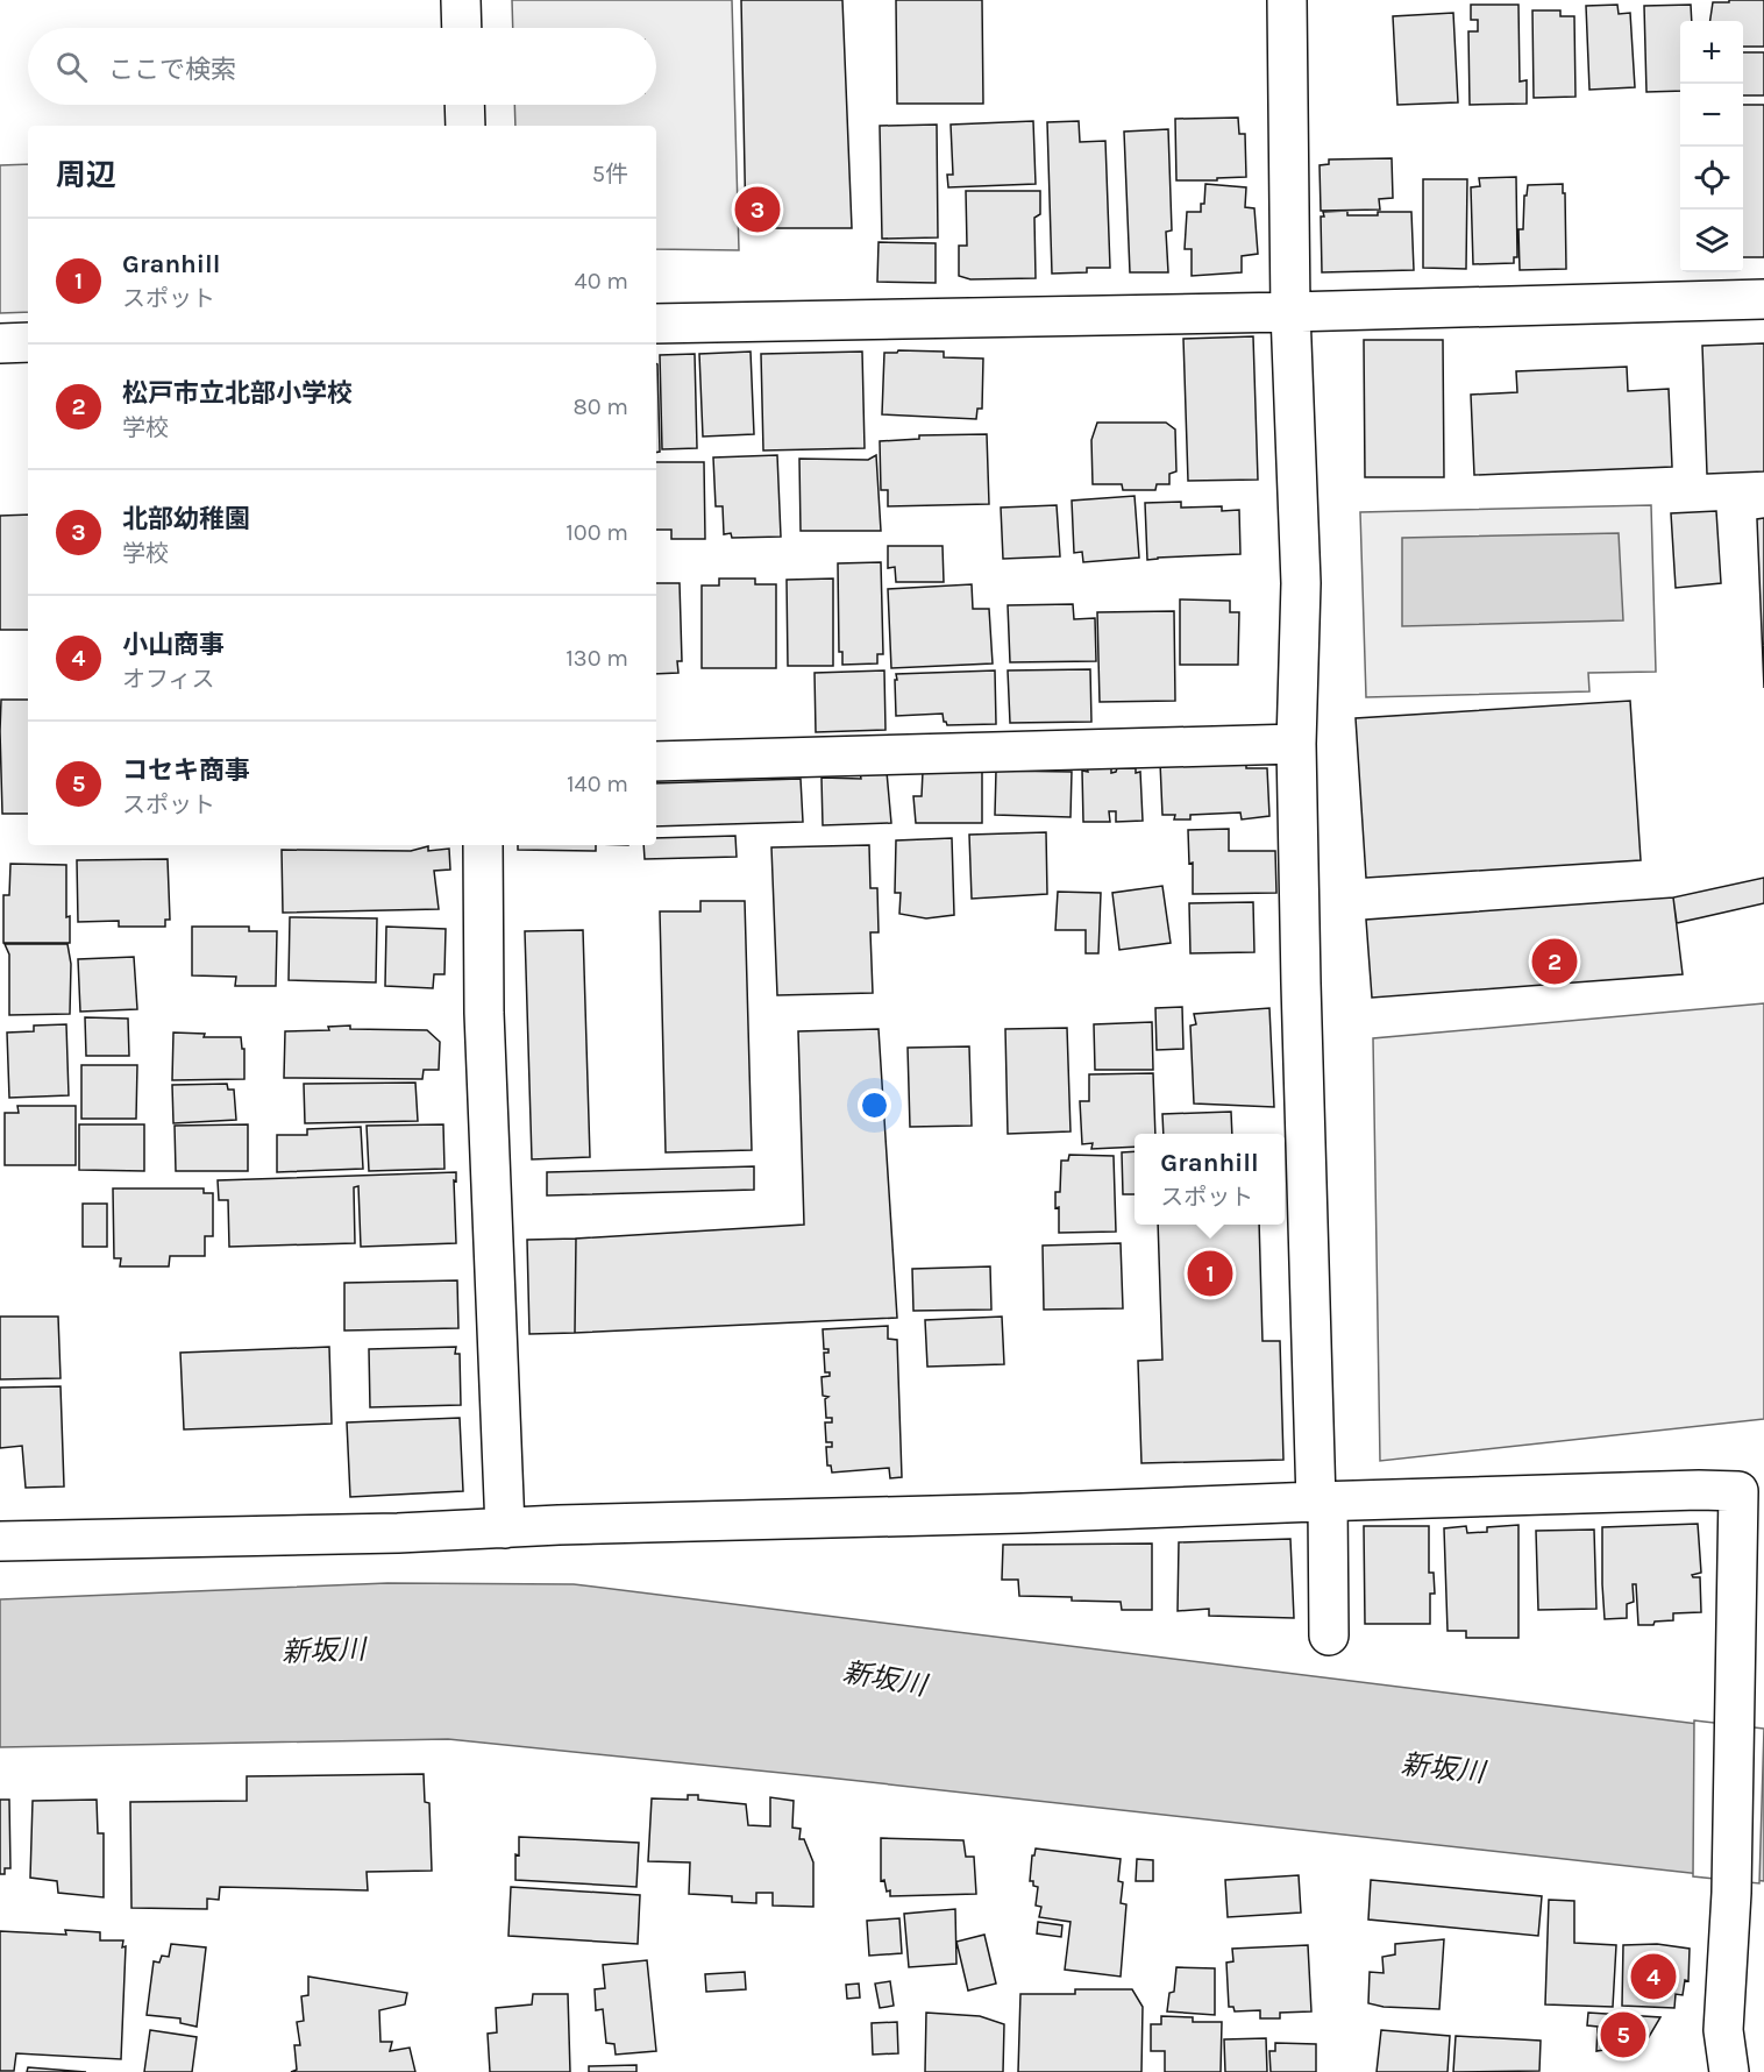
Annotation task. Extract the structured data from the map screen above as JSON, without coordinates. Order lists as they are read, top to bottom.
{
  "water": ["新坂川"],
  "page": {
    "map_buttons": ["+", "−"],
    "search": "ここで検索",
    "heading": ["周辺", "5件"],
    "pins": [
      "3",
      "2",
      "1",
      "4",
      "5"
    ],
    "list": [
      {
        "mark": "1",
        "name": "Granhill",
        "note": "スポット",
        "value": "40 m"
      },
      {
        "mark": "2",
        "name": "松戸市立北部小学校",
        "note": "学校",
        "value": "80 m"
      },
      {
        "mark": "3",
        "name": "北部幼稚園",
        "note": "学校",
        "value": "100 m"
      },
      {
        "mark": "4",
        "name": "小山商事",
        "note": "オフィス",
        "value": "130 m"
      },
      {
        "mark": "5",
        "name": "コセキ商事",
        "note": "スポット",
        "value": "140 m"
      }
    ],
    "popup": ["Granhill", "スポット"]
  }
}
